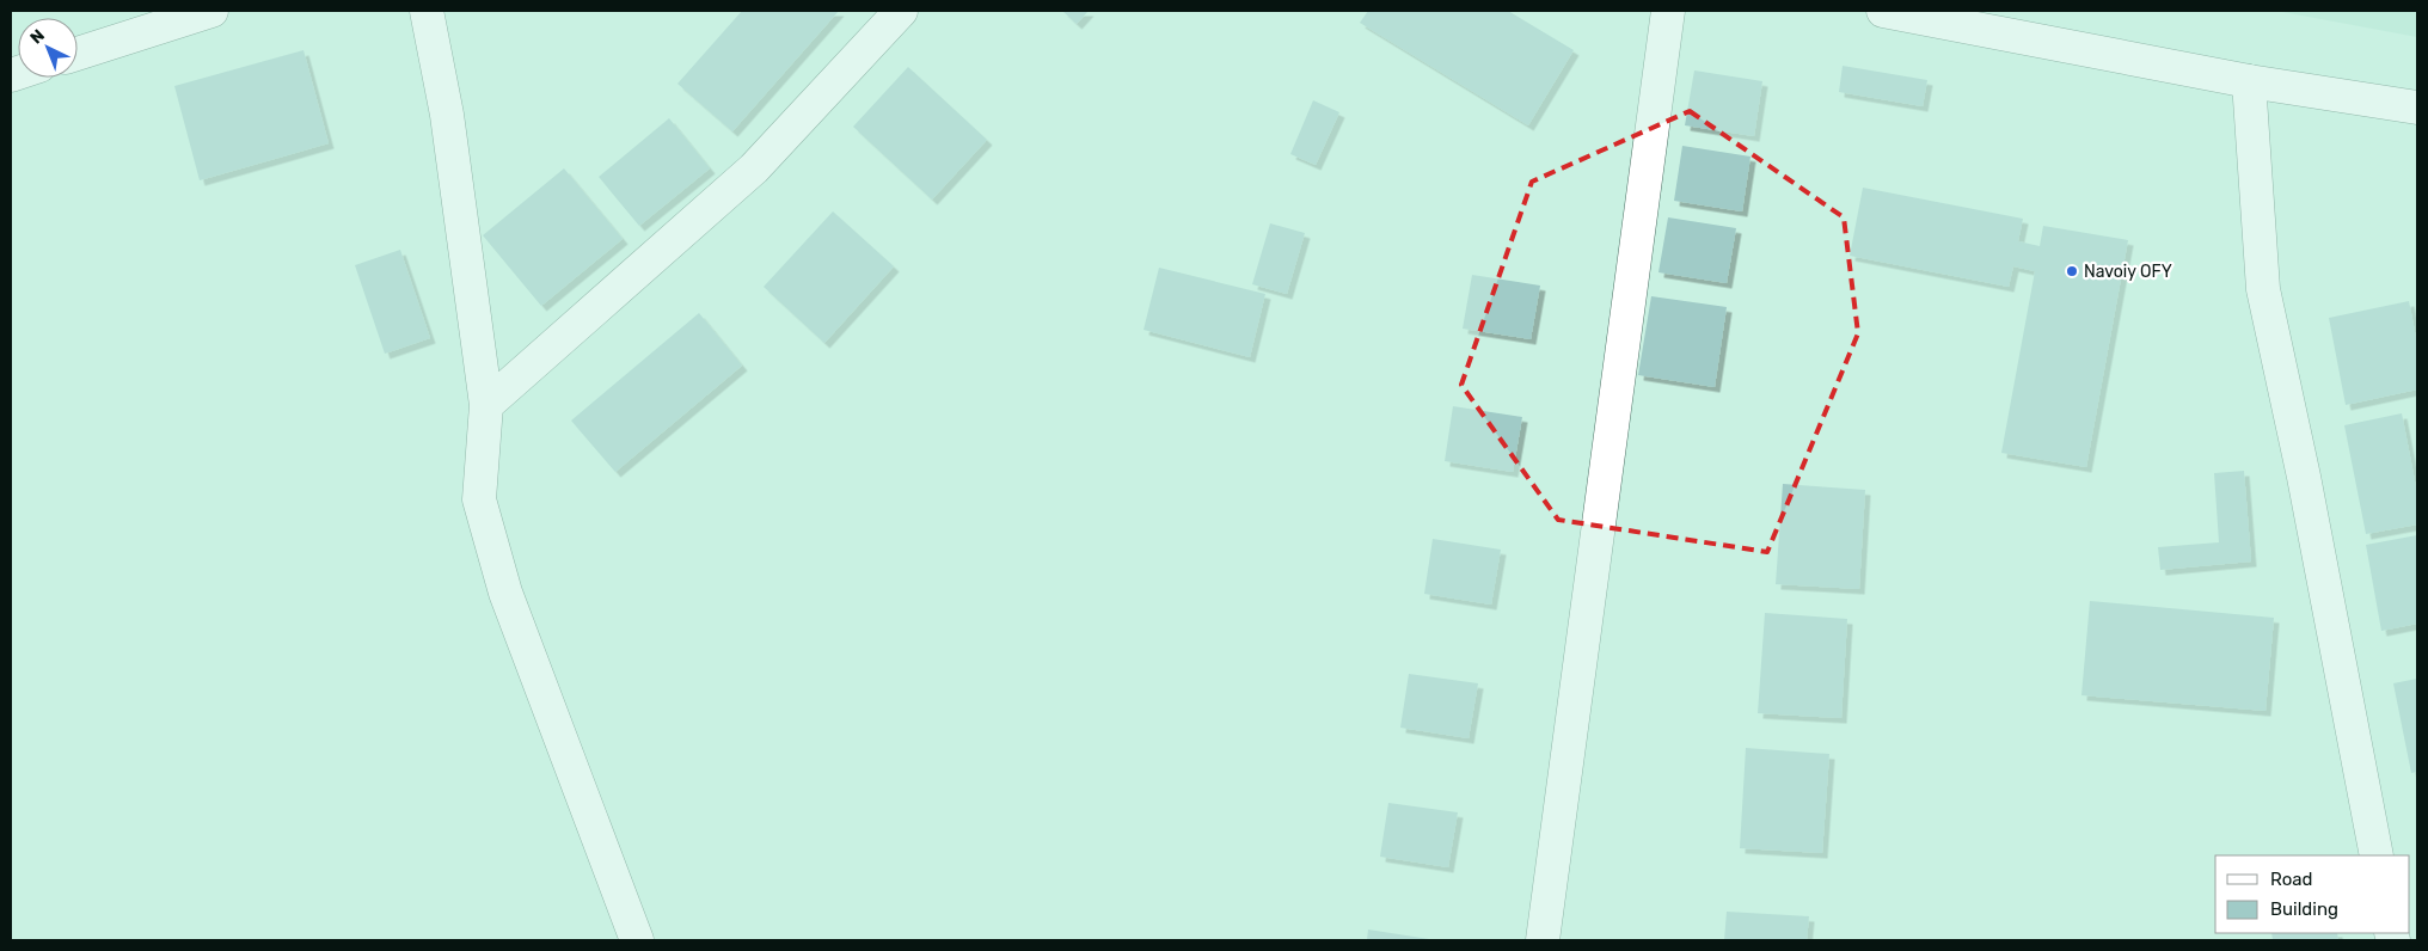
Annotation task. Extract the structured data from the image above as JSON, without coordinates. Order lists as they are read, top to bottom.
{
  "places": ["Navoiy OFY"],
  "legend": ["Road", "Building"],
  "north": "top left"
}
